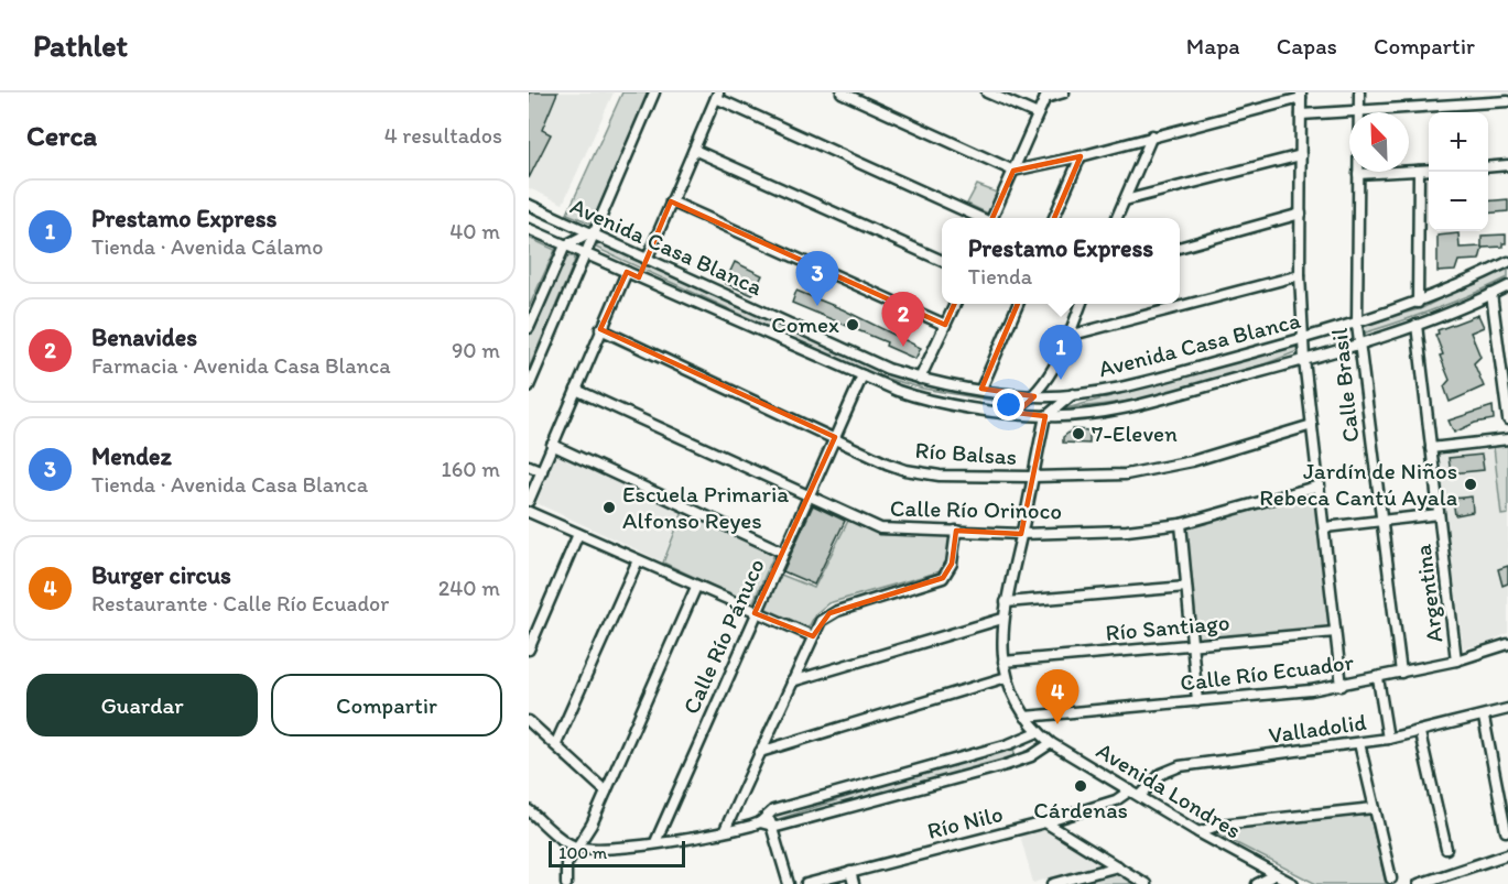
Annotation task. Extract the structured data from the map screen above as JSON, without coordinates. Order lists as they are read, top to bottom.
{
  "streets": {
    "street": [
      "Avenida Casa Blanca",
      "Calle Brasil",
      "Río Balsas",
      "Calle Río Orinoco",
      "Argentina",
      "Río Santiago",
      "Calle Río Pánuco",
      "Calle Río Ecuador",
      "Valladolid",
      "Avenida Londres",
      "Río Nilo"
    ]
  },
  "crossings": [
    ["Avenida Casa Blanca", "Calle Brasil"],
    ["Avenida Casa Blanca", "Argentina"],
    ["Avenida Casa Blanca", "Calle Río Pánuco"],
    ["Avenida Casa Blanca", "Avenida Londres"],
    ["Calle Brasil", "Calle Río Ecuador"],
    ["Río Balsas", "Calle Río Pánuco"],
    ["Río Balsas", "Avenida Londres"],
    ["Calle Río Orinoco", "Calle Río Pánuco"],
    ["Calle Río Orinoco", "Avenida Londres"],
    ["Argentina", "Calle Río Ecuador"],
    ["Río Santiago", "Avenida Londres"],
    ["Calle Río Ecuador", "Avenida Londres"],
    ["Valladolid", "Avenida Londres"],
    ["Avenida Londres", "Río Nilo"]
  ],
  "places": [
    "Comex",
    "7-Eleven",
    "Jardín de Niños Rebeca Cantú Ayala",
    "Escuela Primaria Alfonso Reyes",
    "Cárdenas"
  ],
  "scale_bar": "100 m",
  "north": "top left",
  "page": {
    "header": "Pathlet",
    "nav": ["Mapa", "Capas", "Compartir"],
    "heading": ["Cerca", "4 resultados"],
    "map_buttons": ["+", "−"],
    "list": [
      {
        "mark": "1",
        "name": "Prestamo Express",
        "note": "Tienda · Avenida Cálamo",
        "value": "40 m"
      },
      {
        "mark": "2",
        "name": "Benavides",
        "note": "Farmacia · Avenida Casa Blanca",
        "value": "90 m"
      },
      {
        "mark": "3",
        "name": "Mendez",
        "note": "Tienda · Avenida Casa Blanca",
        "value": "160 m"
      },
      {
        "mark": "4",
        "name": "Burger circus",
        "note": "Restaurante · Calle Río Ecuador",
        "value": "240 m"
      }
    ],
    "popup": ["Prestamo Express", "Tienda"],
    "pins": [
      "3",
      "2",
      "1",
      "4"
    ],
    "buttons": ["Guardar", "Compartir"],
    "scale": "100 m"
  }
}
